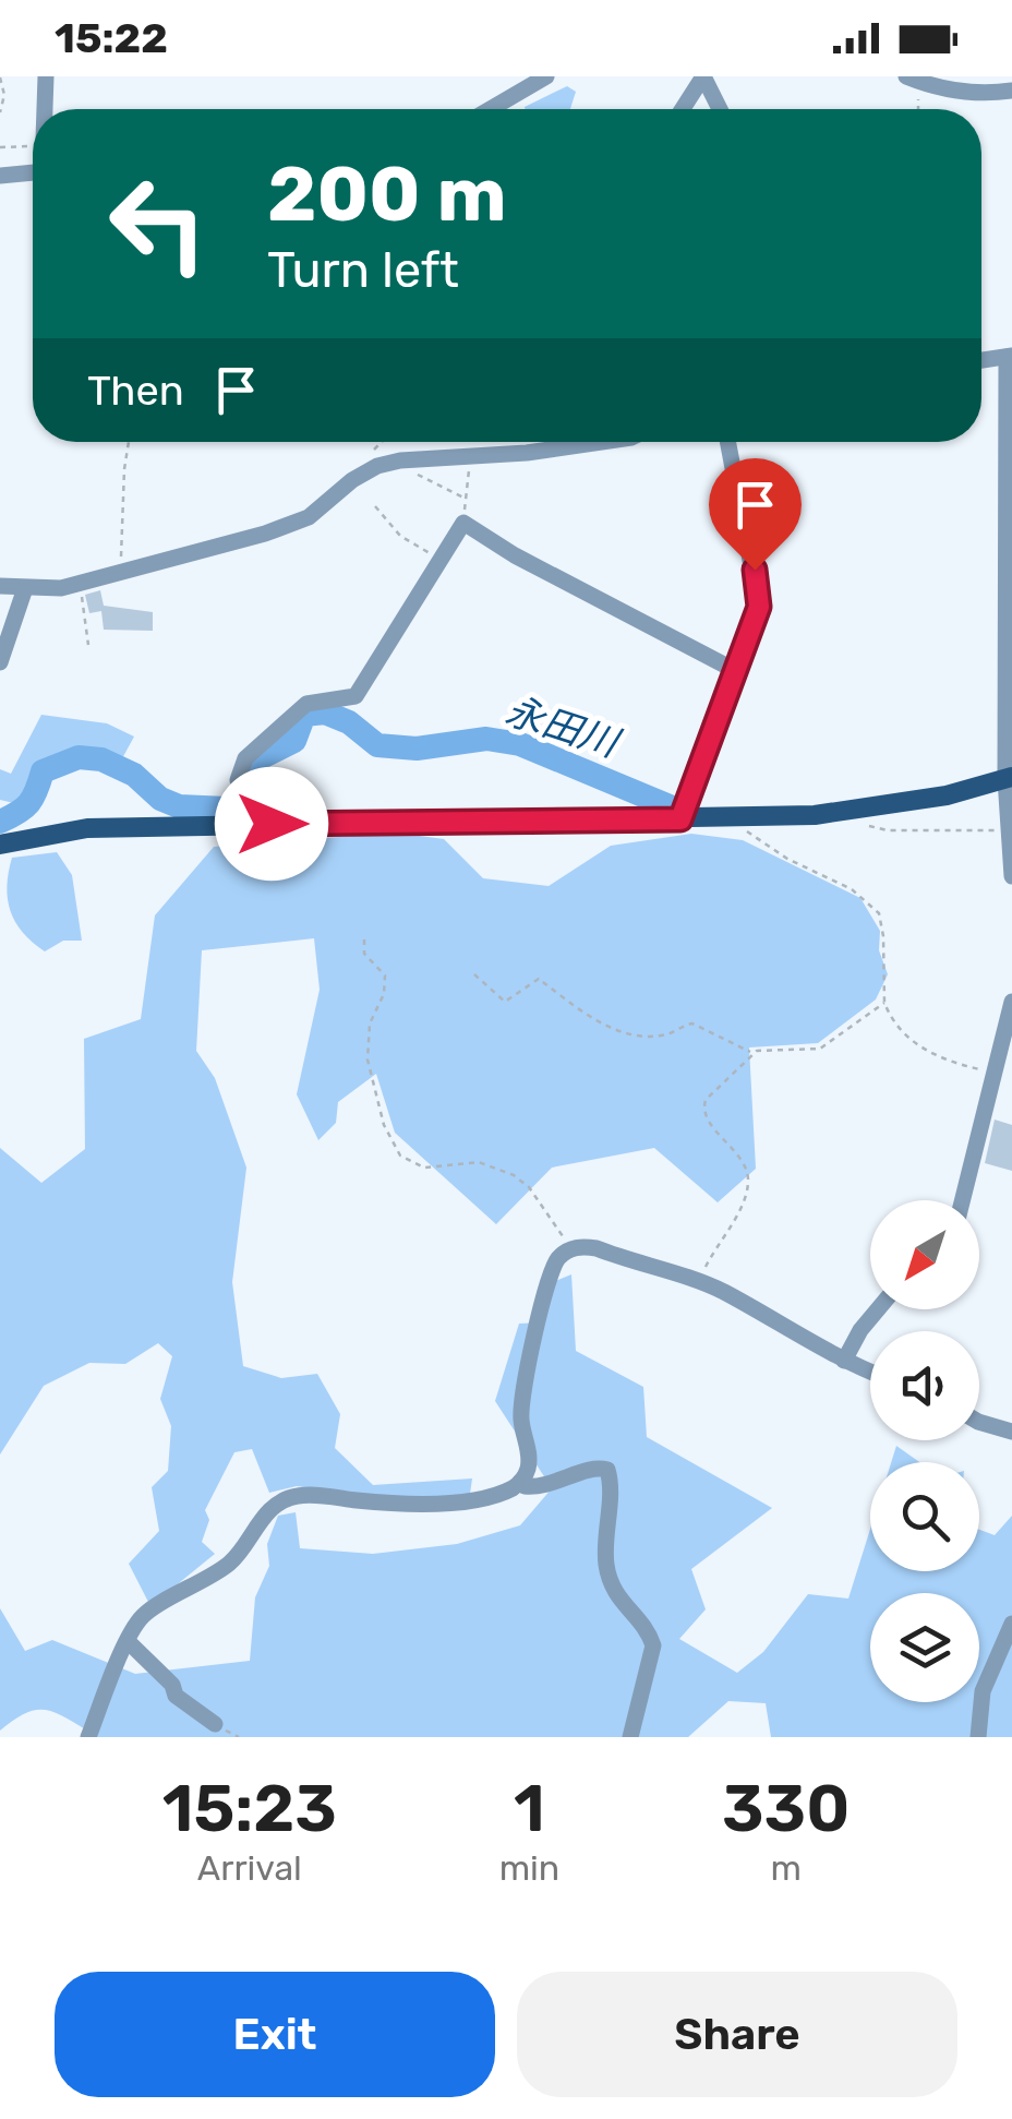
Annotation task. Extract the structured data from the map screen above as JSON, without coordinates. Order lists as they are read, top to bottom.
{
  "water": ["永田川"],
  "north": "bottom left",
  "page": {
    "status": "15:22",
    "turn": ["200 m", "Turn left"],
    "then": "Then",
    "eta": [
      "15:23",
      "Arrival",
      "1",
      "min",
      "330",
      "m"
    ],
    "buttons": ["Exit", "Share"]
  }
}
